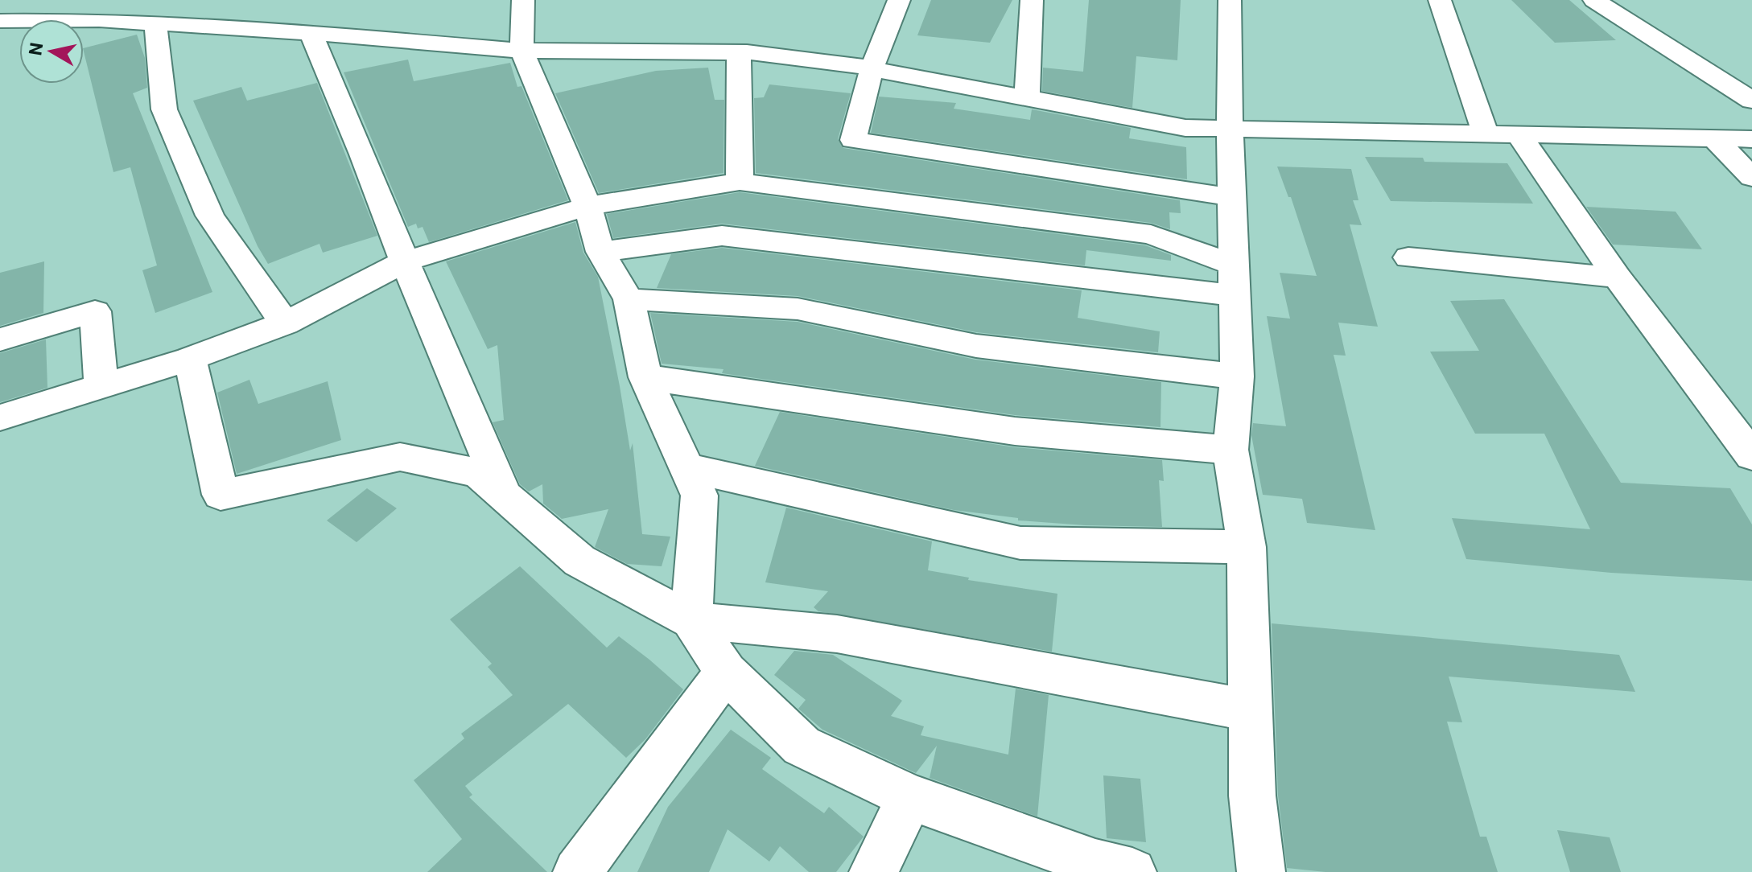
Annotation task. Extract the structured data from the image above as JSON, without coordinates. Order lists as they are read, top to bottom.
{
  "north": "left"
}
